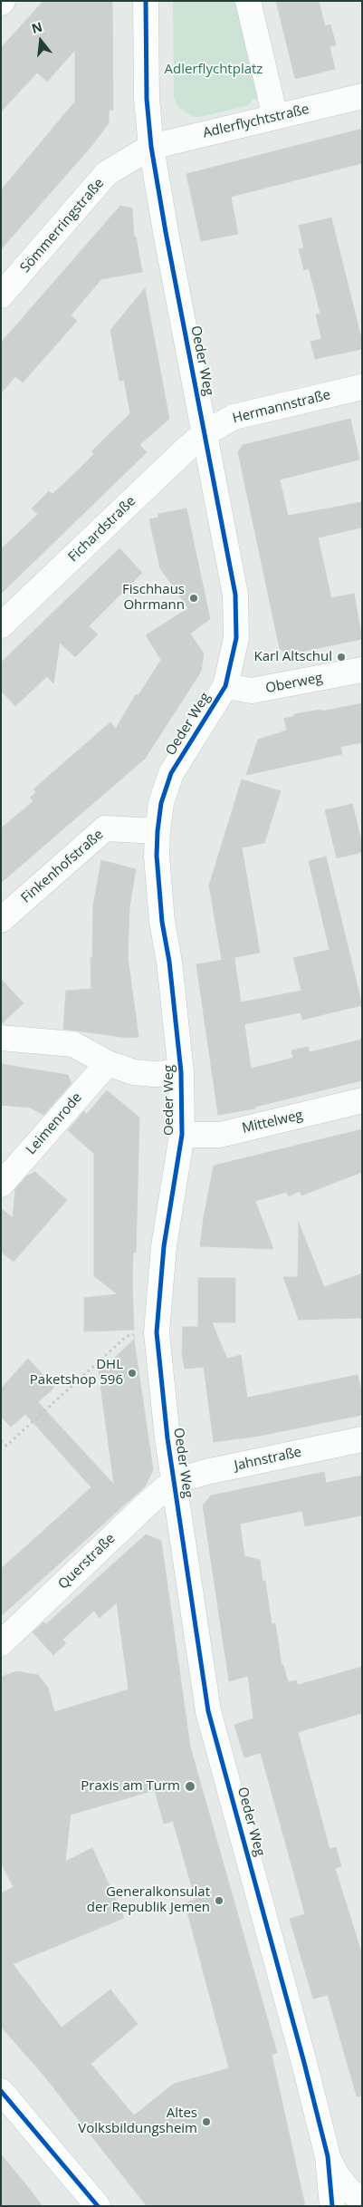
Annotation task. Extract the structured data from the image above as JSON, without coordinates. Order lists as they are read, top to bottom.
{
  "streets": {
    "street": [
      "Adlerflychtstraße",
      "Sömmerringstraße",
      "Oeder Weg",
      "Hermannstraße",
      "Fichardstraße",
      "Oberweg",
      "Finkenhofstraße",
      "Mittelweg",
      "Leimenrode",
      "Jahnstraße",
      "Querstraße"
    ]
  },
  "crossings": [
    ["Adlerflychtstraße", "Sömmerringstraße"],
    ["Adlerflychtstraße", "Oeder Weg"],
    ["Sömmerringstraße", "Oeder Weg"],
    ["Oeder Weg", "Hermannstraße"],
    ["Oeder Weg", "Fichardstraße"],
    ["Oeder Weg", "Oberweg"],
    ["Oeder Weg", "Finkenhofstraße"],
    ["Oeder Weg", "Mittelweg"],
    ["Oeder Weg", "Jahnstraße"],
    ["Oeder Weg", "Querstraße"],
    ["Hermannstraße", "Fichardstraße"],
    ["Jahnstraße", "Querstraße"]
  ],
  "parks": ["Adlerflychtplatz"],
  "places": [
    "Fischhaus Ohrmann",
    "Karl Altschul",
    "DHL Paketshop 596",
    "Praxis am Turm",
    "Generalkonsulat der Republik Jemen",
    "Altes Volksbildungsheim"
  ],
  "north": "top"
}
